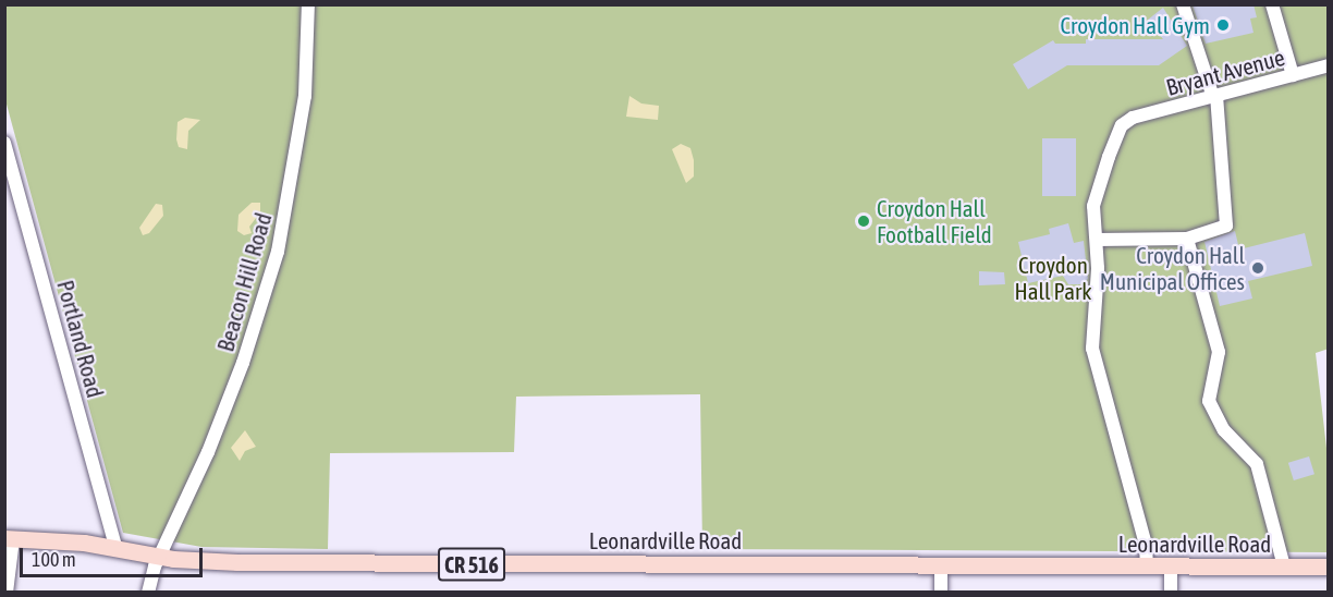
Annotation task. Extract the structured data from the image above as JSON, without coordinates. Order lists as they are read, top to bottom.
{
  "streets": {
    "main road": ["Leonardville Road", "CR 516"],
    "street": ["Bryant Avenue", "Beacon Hill Road", "Portland Road"]
  },
  "crossings": [
    ["Beacon Hill Road", "Leonardville Road"],
    ["Portland Road", "Leonardville Road"]
  ],
  "parks": ["Croydon Hall Park"],
  "places": ["Croydon Hall Gym", "Croydon Hall Football Field", "Croydon Hall Municipal Offices"],
  "scale_bar": "100 m"
}
